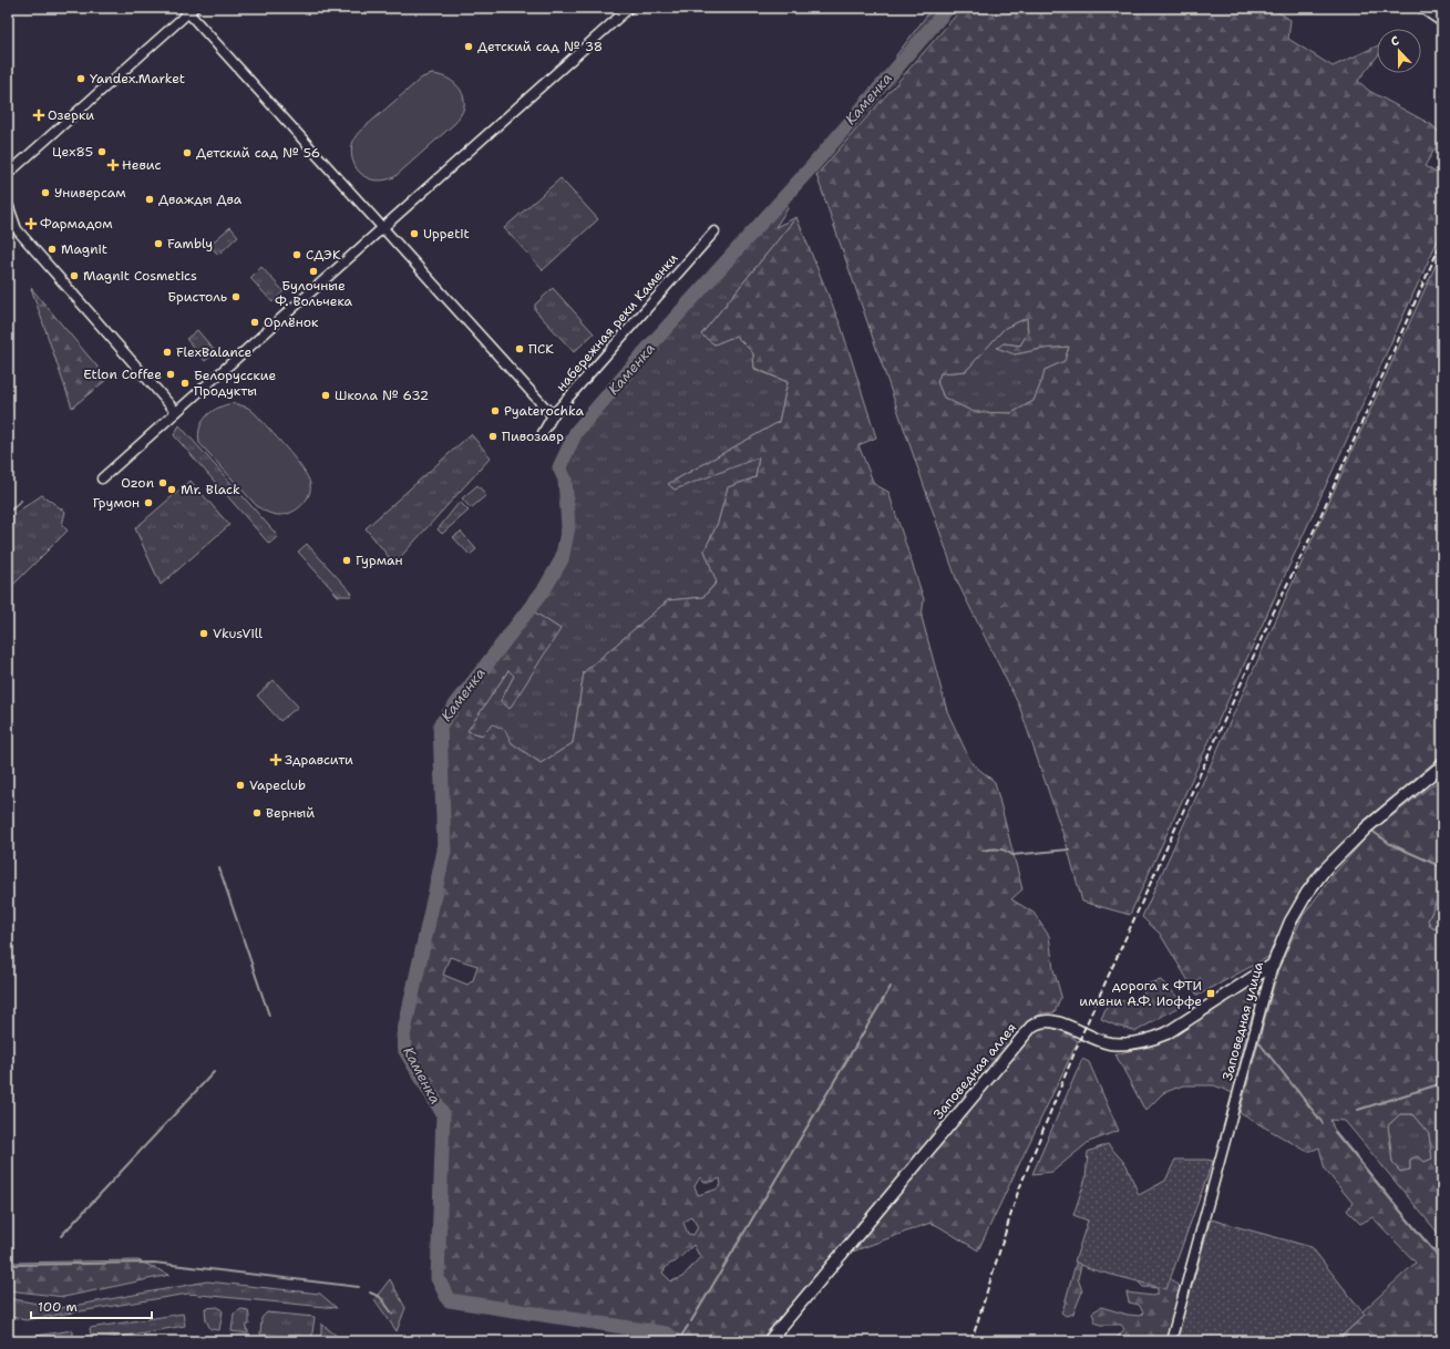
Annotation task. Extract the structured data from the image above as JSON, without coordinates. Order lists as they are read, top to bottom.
{
  "streets": {
    "street": ["набережная реки Каменки", "Заповедная улица", "Заповедная аллея"]
  },
  "crossings": [
    ["Заповедная улица", "Заповедная аллея"]
  ],
  "water": ["Каменка"],
  "places": {
    "other": [
      "Детский сад № 38",
      "Yandex.Market",
      "Цех85",
      "Детский сад № 56",
      "Универсам",
      "Дважды Два",
      "Uppetit",
      "Fambly",
      "Magnit",
      "СДЭК",
      "Булочные Ф. Вольчека",
      "Magnit Cosmetics",
      "Бристоль",
      "Орлёнок",
      "ПСК",
      "FlexBalance",
      "Etlon Coffee",
      "Белорусские Продукты",
      "Школа № 632",
      "Pyaterochka",
      "Пивозавр",
      "Ozon",
      "Mr. Black",
      "Грумон",
      "Гурман",
      "VkusVill",
      "Vapeclub",
      "Верный"
    ],
    "health": [
      "Озерки",
      "Невис",
      "Фармадом",
      "Здравсити"
    ],
    "transit": ["дорога к ФТИ имени А.Ф. Иоффе"]
  },
  "scale_bar": "100 m",
  "north": "top"
}
